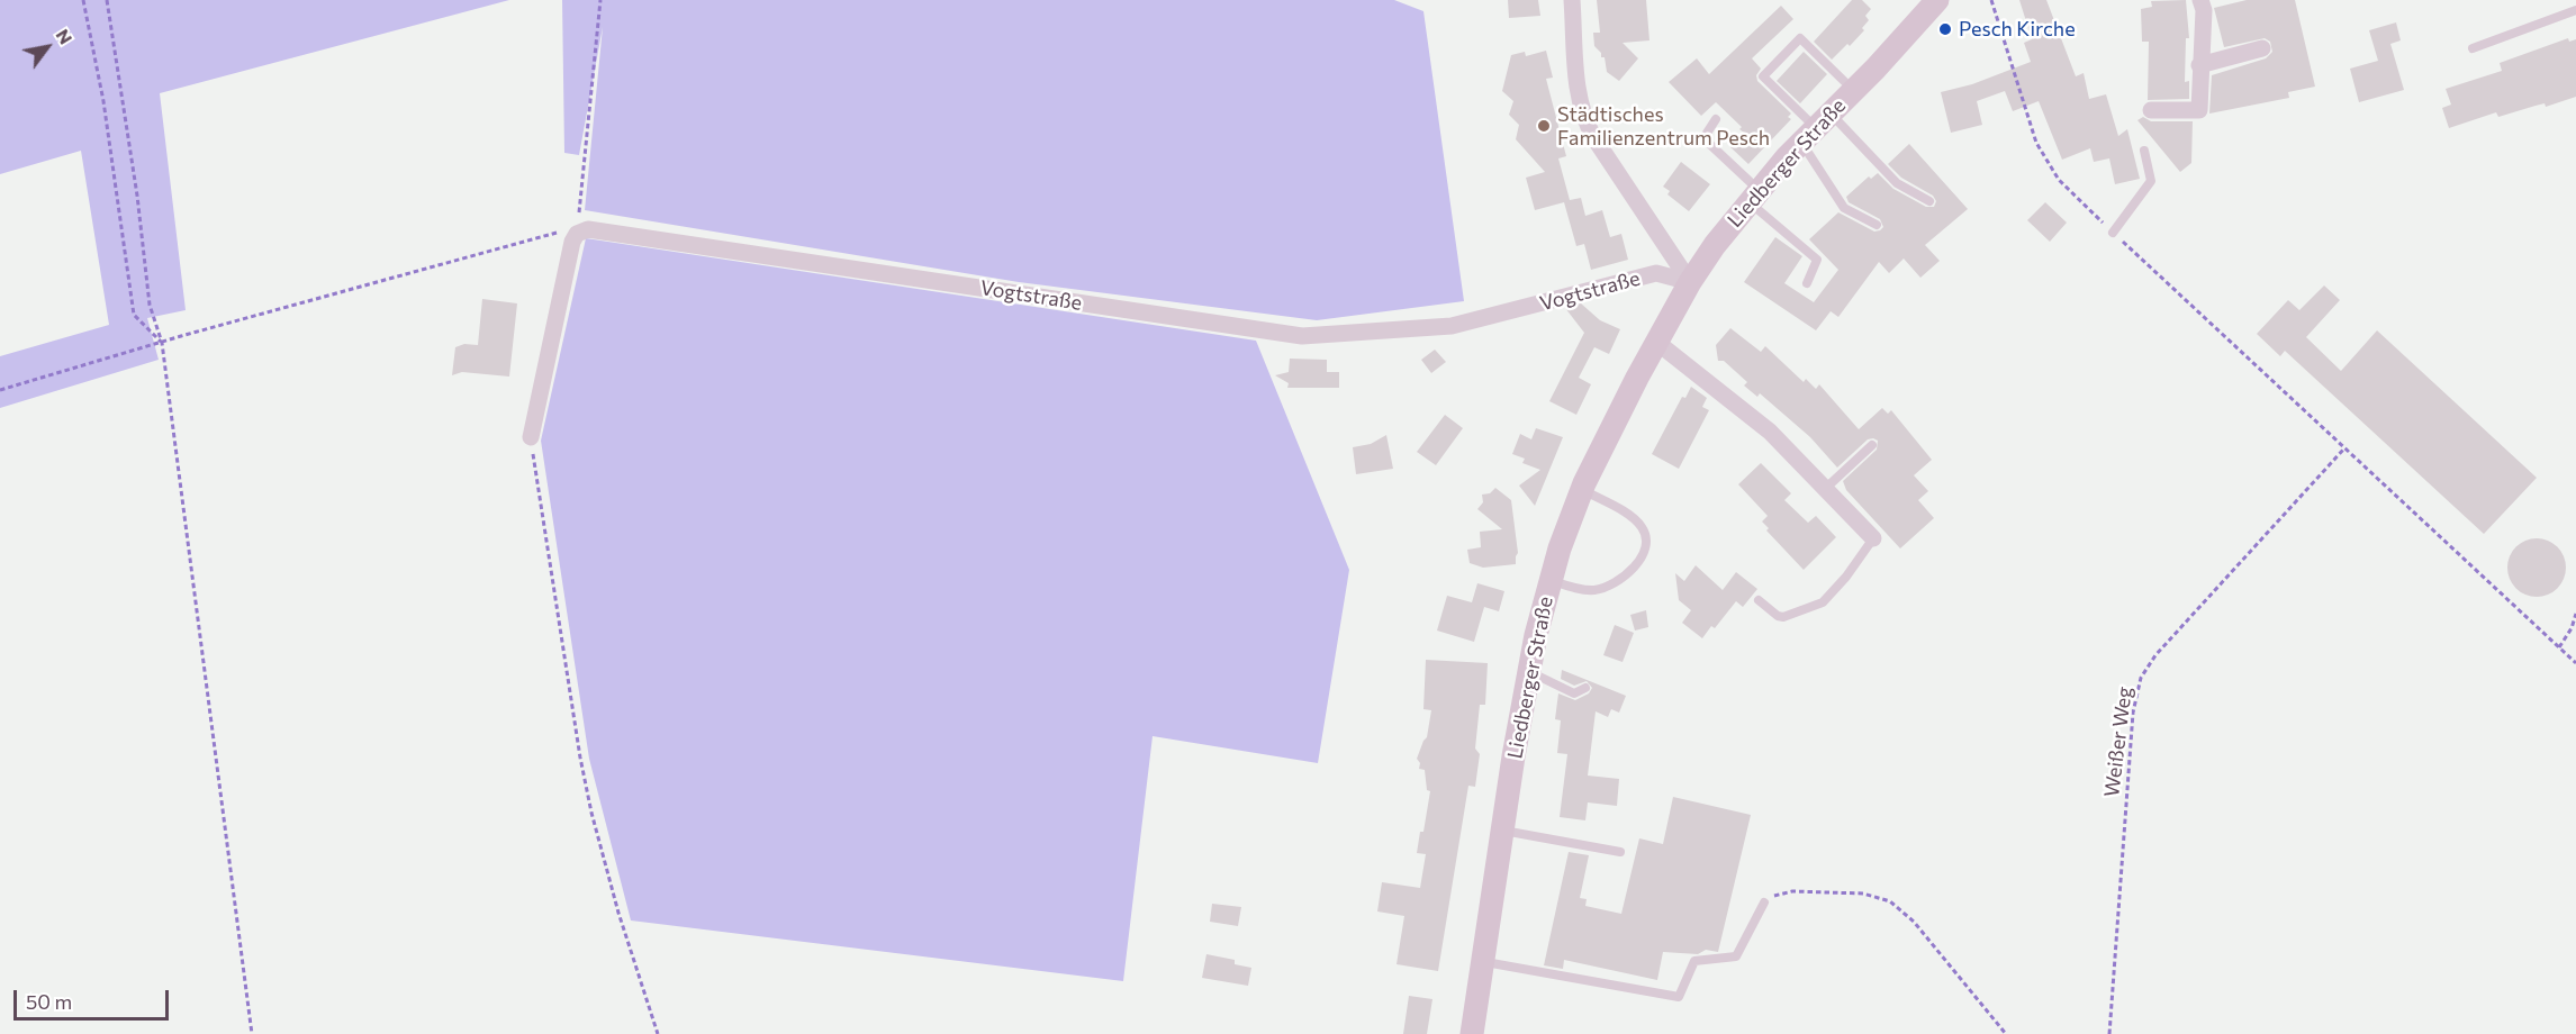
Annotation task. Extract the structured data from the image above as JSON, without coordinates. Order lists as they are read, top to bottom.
{
  "streets": {
    "main road": ["Liedberger Straße"],
    "street": ["Vogtstraße"],
    "path": ["Weißer Weg"]
  },
  "crossings": [
    ["Liedberger Straße", "Vogtstraße"]
  ],
  "places": ["Pesch Kirche", "Städtisches Familienzentrum Pesch"],
  "scale_bar": "50 m",
  "north": "top right"
}
